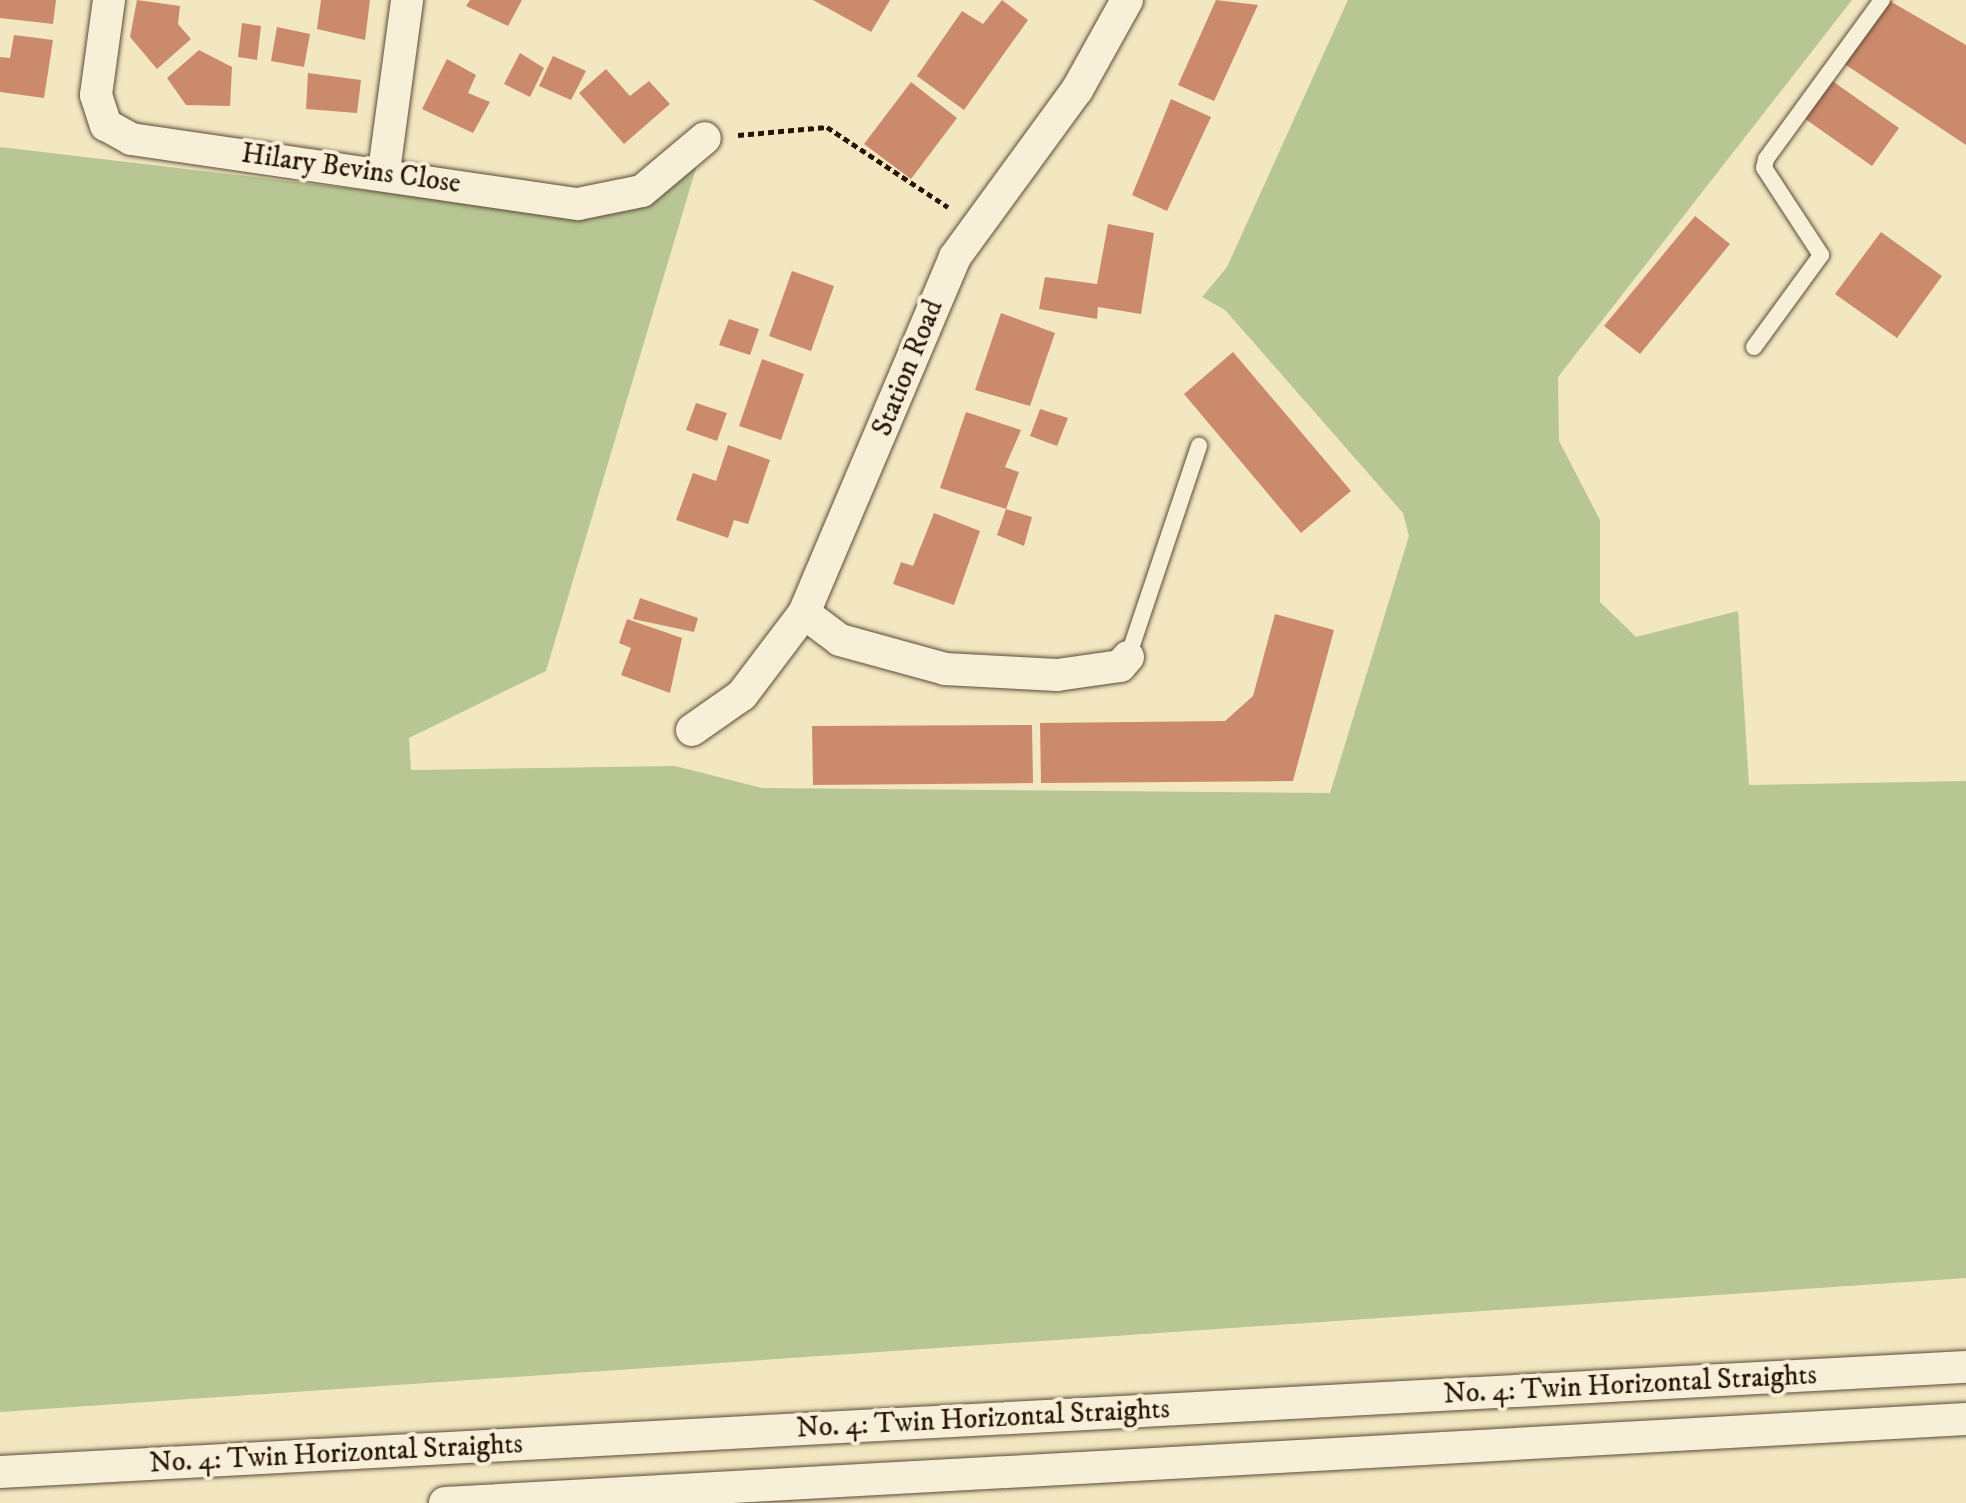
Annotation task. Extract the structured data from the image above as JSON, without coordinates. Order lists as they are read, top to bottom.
{
  "streets": {
    "street": ["Hilary Bevins Close", "Station Road", "No. 4: Twin Horizontal Straights"]
  }
}
